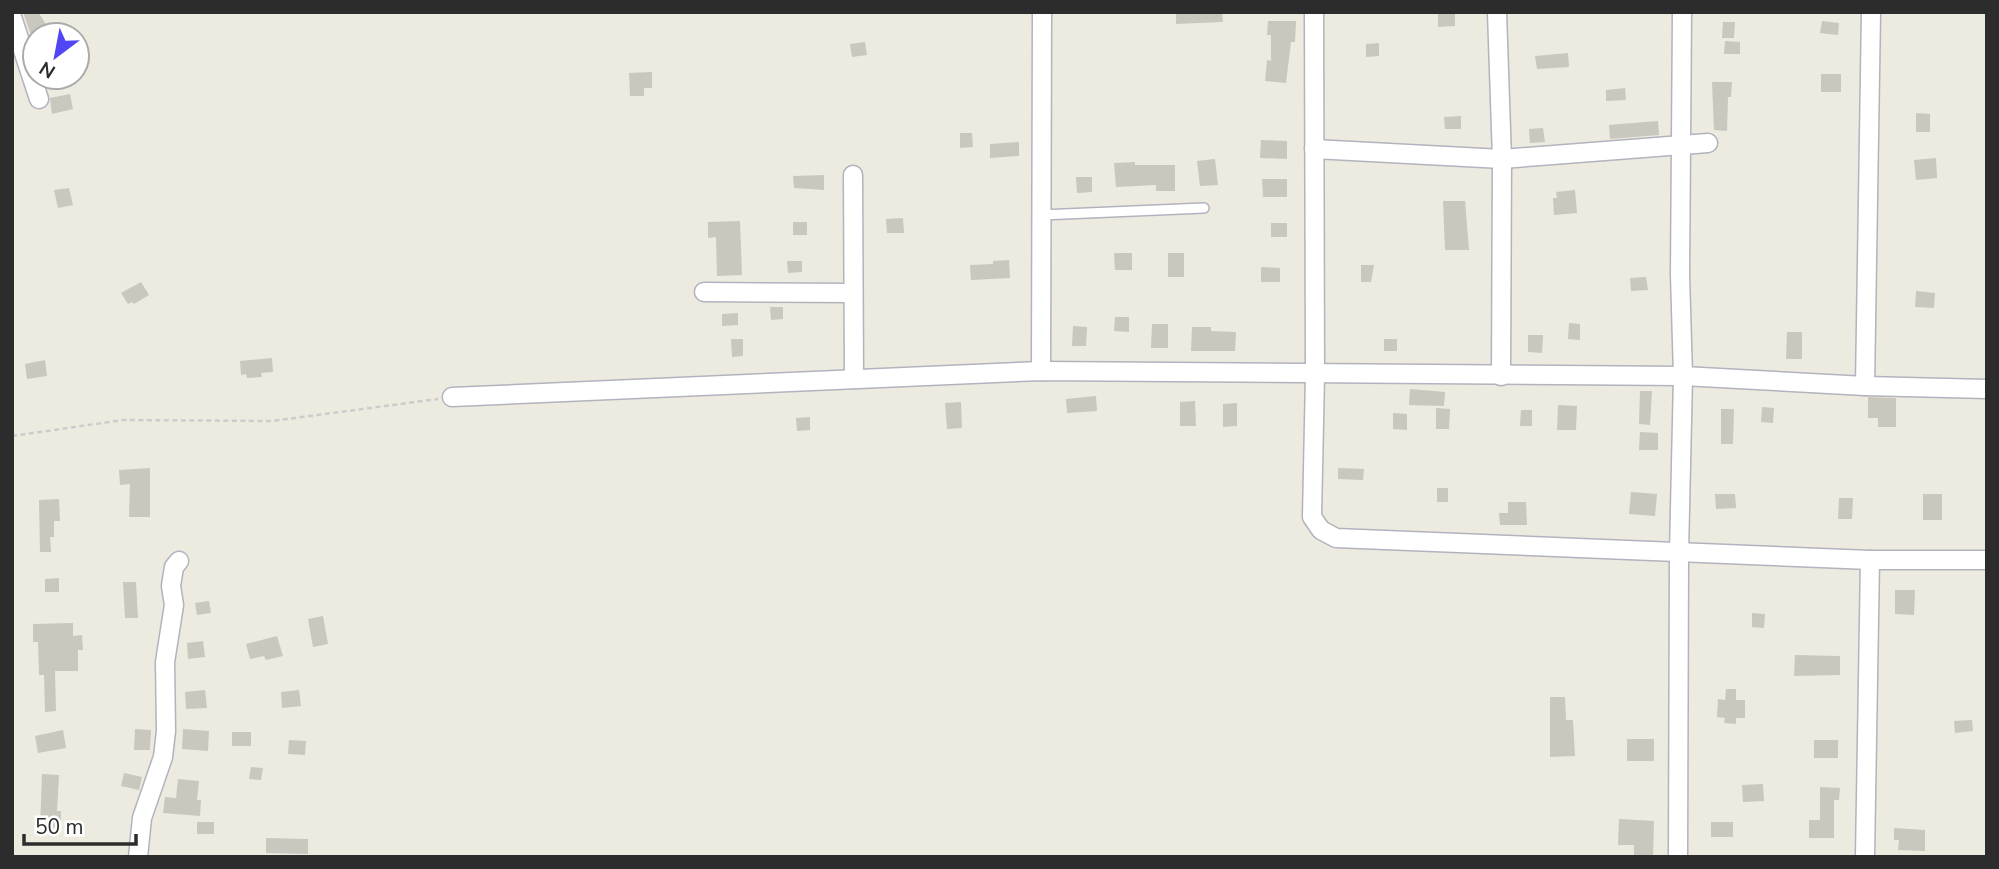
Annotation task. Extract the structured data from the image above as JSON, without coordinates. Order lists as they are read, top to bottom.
{
  "scale_bar": "50 m",
  "north": "bottom left"
}
